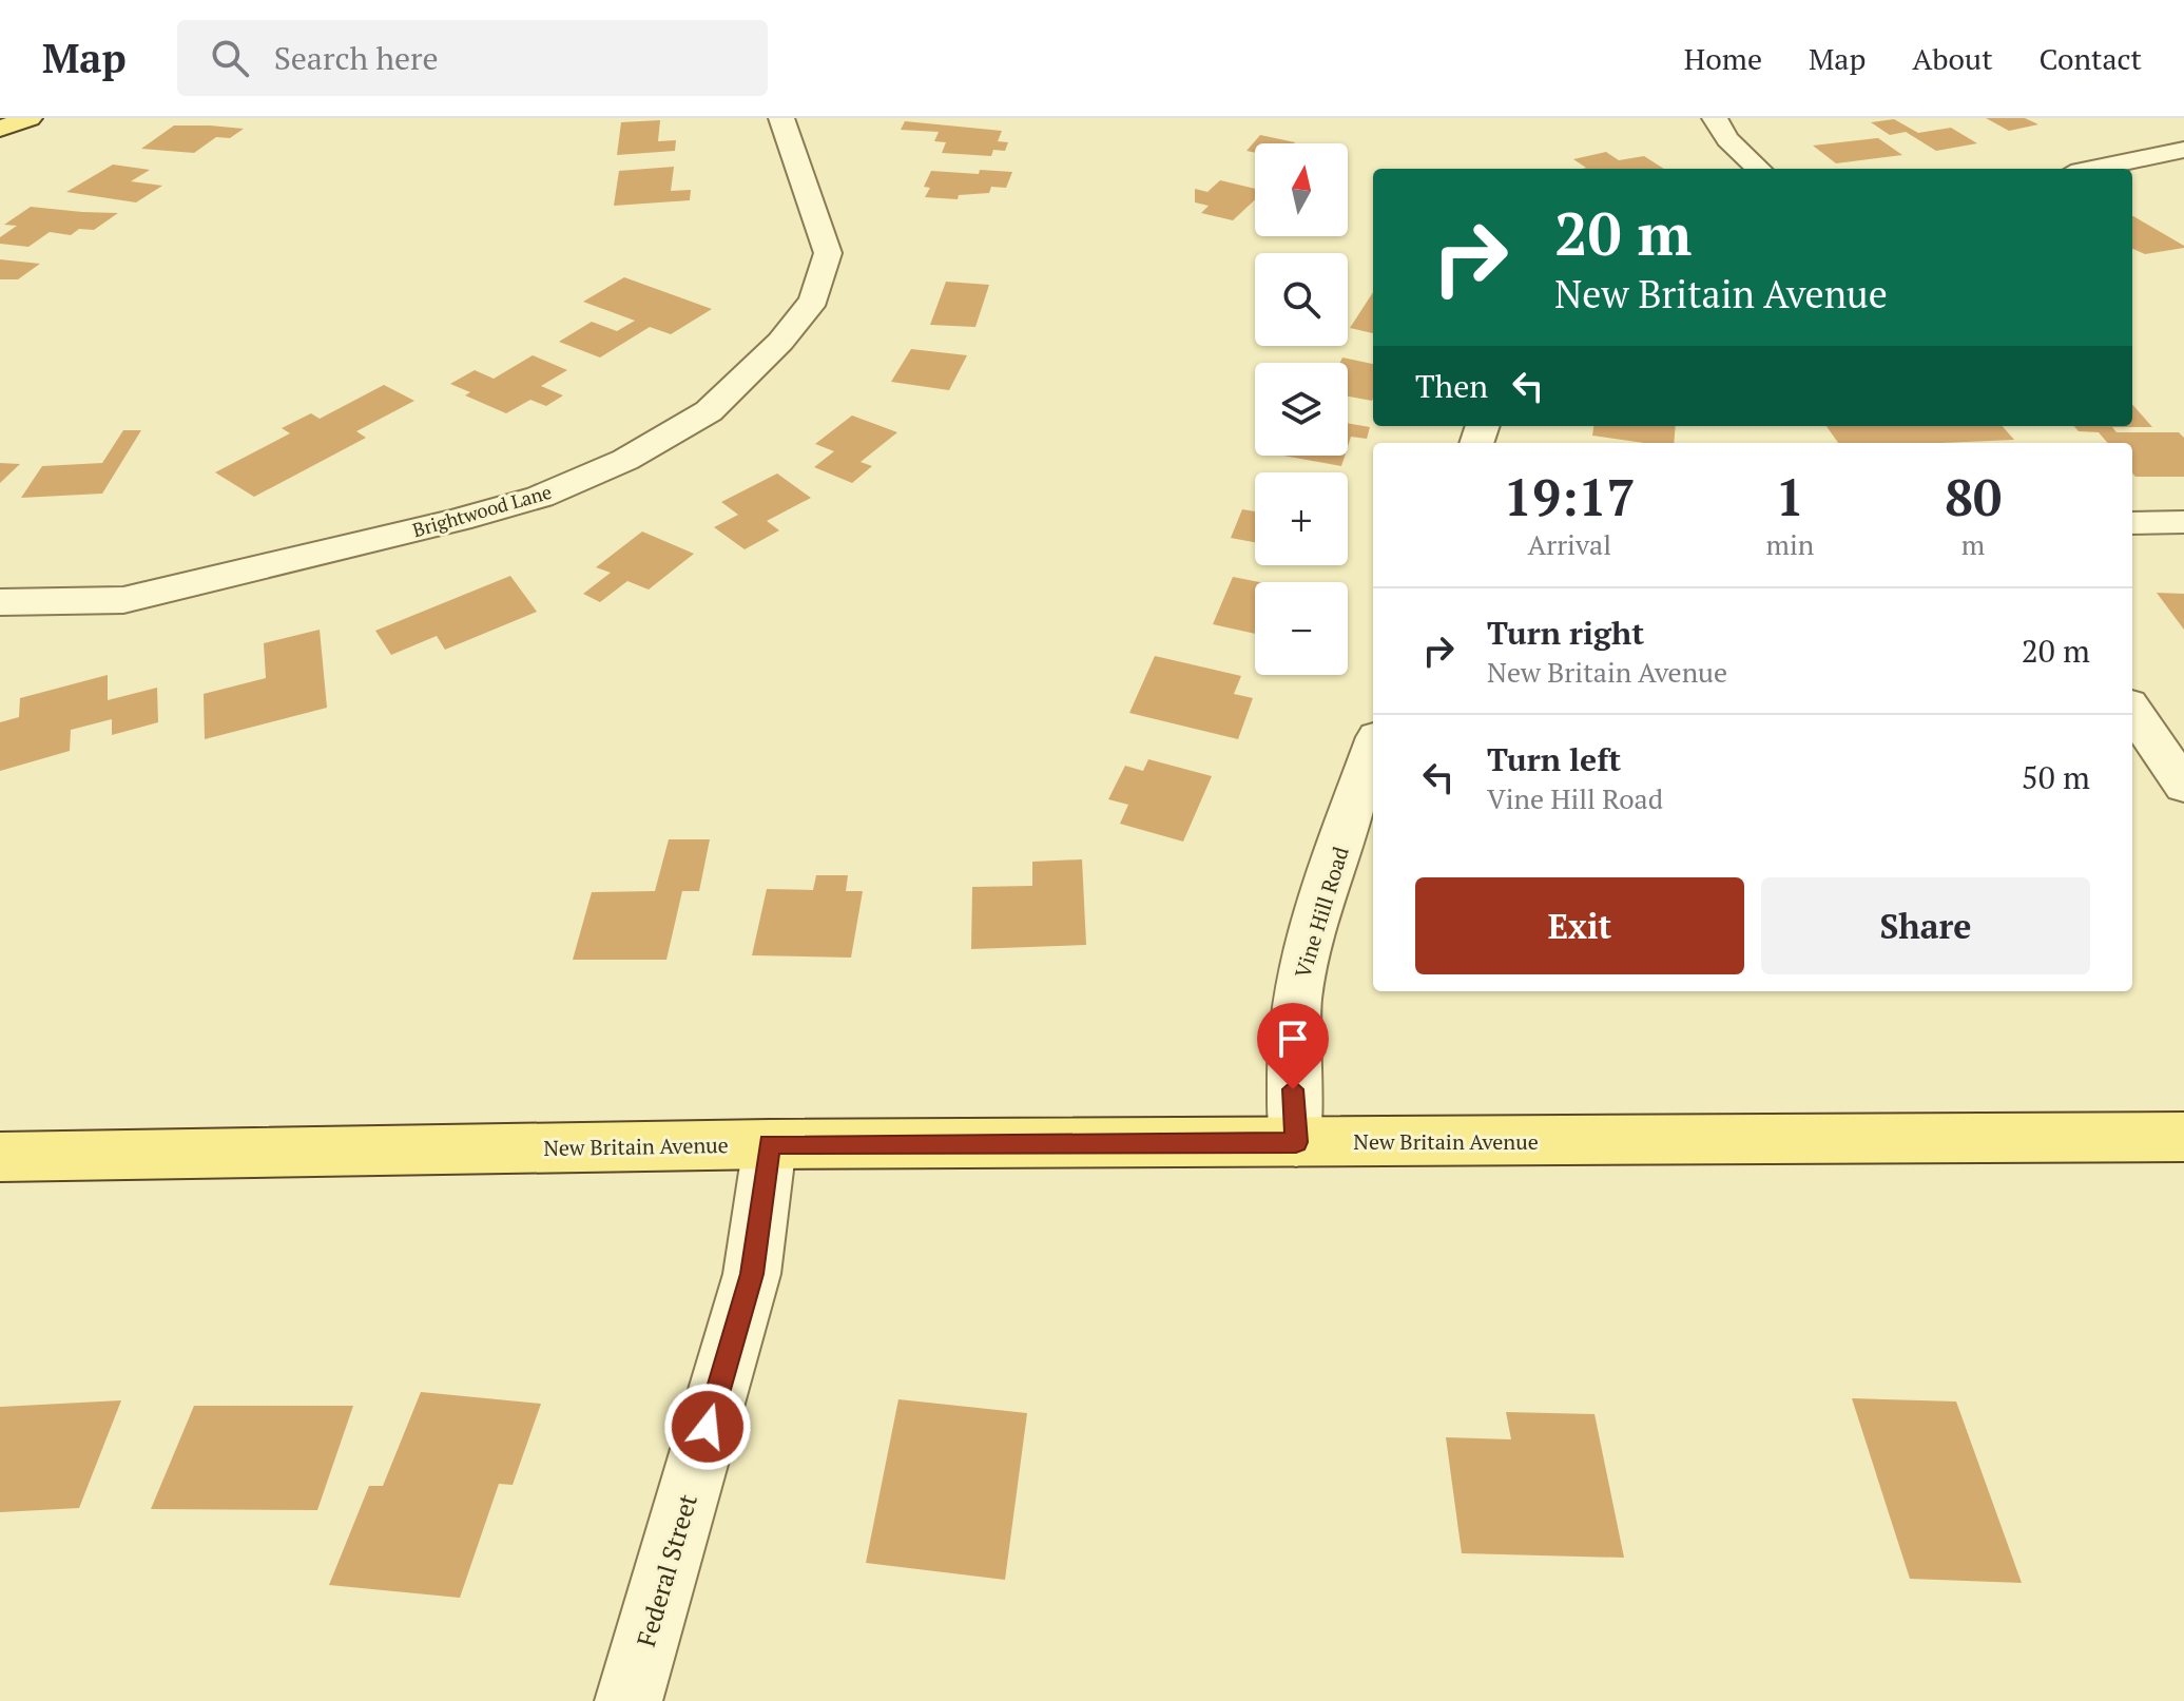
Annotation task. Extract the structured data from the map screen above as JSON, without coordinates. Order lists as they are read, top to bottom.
{
  "streets": {
    "main road": ["New Britain Avenue"],
    "street": ["Brightwood Lane", "Vine Hill Road", "Federal Street"]
  },
  "crossings": [
    ["Vine Hill Road", "New Britain Avenue"],
    ["New Britain Avenue", "Federal Street"]
  ],
  "north": "top",
  "page": {
    "header": "Map",
    "search": "Search here",
    "nav": [
      "Home",
      "Map",
      "About",
      "Contact"
    ],
    "map_buttons": ["+", "−"],
    "turn": ["20 m", "New Britain Avenue"],
    "then": "Then",
    "eta": [
      "19:17",
      "Arrival",
      "1",
      "min",
      "80",
      "m"
    ],
    "list": [
      {
        "name": "Turn right",
        "note": "New Britain Avenue",
        "value": "20 m"
      },
      {
        "name": "Turn left",
        "note": "Vine Hill Road",
        "value": "50 m"
      }
    ],
    "buttons": ["Exit", "Share"]
  }
}
